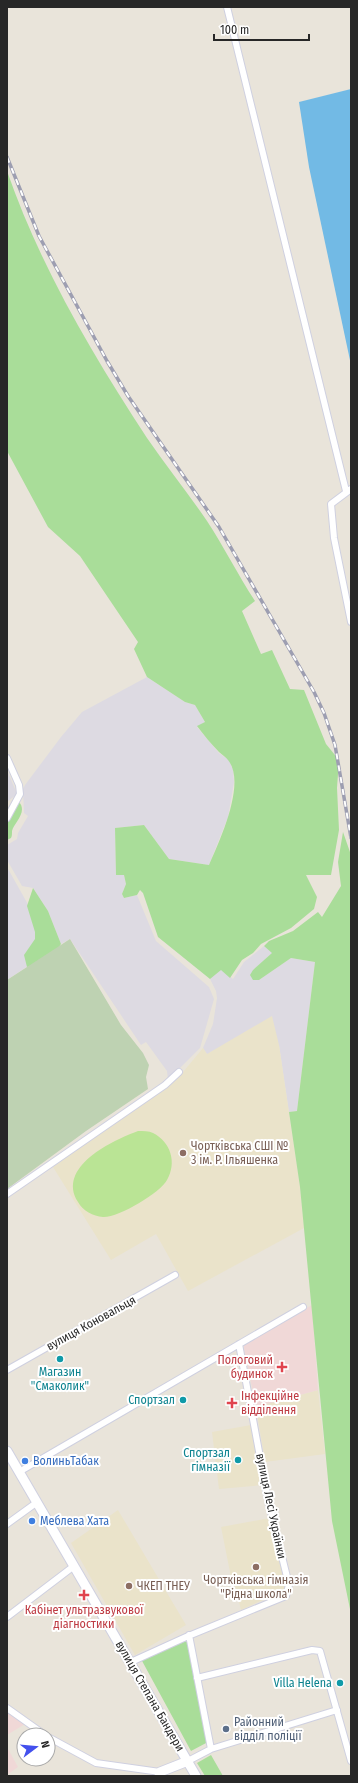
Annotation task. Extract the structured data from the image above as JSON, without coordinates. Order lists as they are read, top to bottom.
{
  "streets": {
    "street": ["вулиця Коновальця", "вулиця Лесі Українки", "вулиця Степана Бандери"]
  },
  "crossings": [
    ["вулиця Лесі Українки", "вулиця Степана Бандери"]
  ],
  "places": {
    "other": [
      "Чортківська СШІ № 3 ім. Р. Ільяшенка",
      "Магазин \"Смаколик\"",
      "Спортзал",
      "Спортзал гімназії",
      "ВолиньТабак",
      "Меблева Хата",
      "Чортківська гімназія \"Рідна школа\"",
      "ЧКЕП ТНЕУ",
      "Villa Helena",
      "Районний відділ поліції"
    ],
    "health": ["Пологовий будинок", "Інфекційне відділення", "Кабінет ультразвукової діагностики"]
  },
  "scale_bar": "100 m",
  "north": "right"
}
